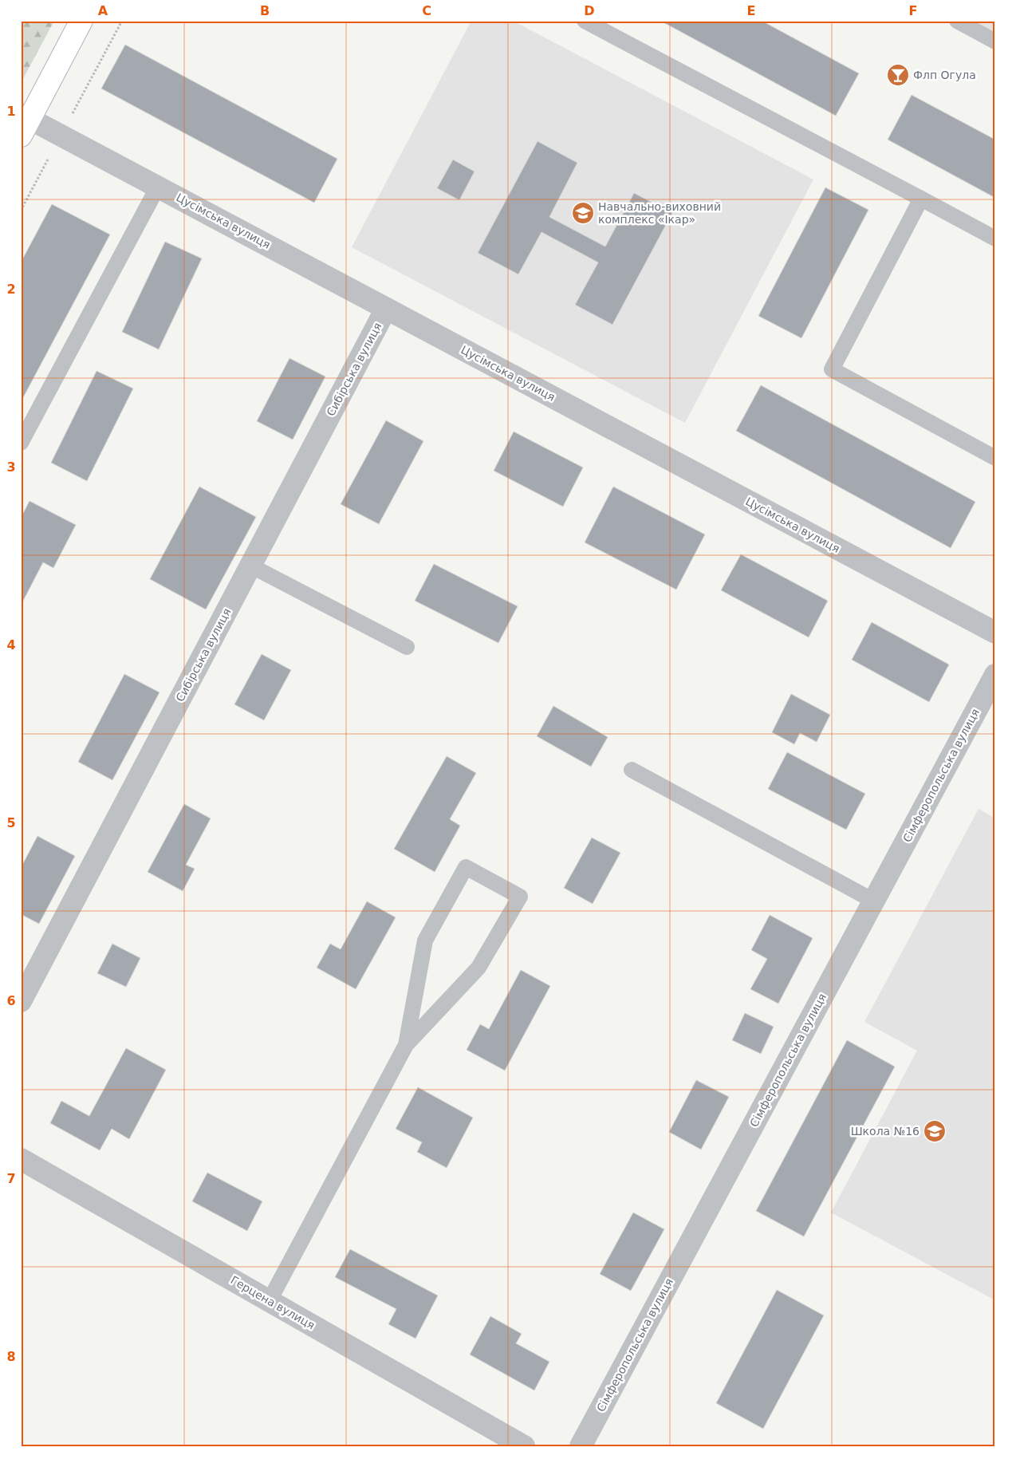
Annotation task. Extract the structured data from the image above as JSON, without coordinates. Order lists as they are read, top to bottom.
{
  "streets": {
    "street": [
      "Цусімська вулиця",
      "Сибірська вулиця",
      "Сімферопольська вулиця",
      "Герцена вулиця"
    ]
  },
  "crossings": [
    ["Цусімська вулиця", "Сибірська вулиця"]
  ],
  "places": {
    "bar": ["Флп Огула"],
    "school or university": ["Навчально-виховний комплекс «Ікар»", "Школа №16"]
  },
  "grid": {
    "columns": [
      "A",
      "B",
      "C",
      "D",
      "E",
      "F"
    ],
    "rows": [
      "1",
      "2",
      "3",
      "4",
      "5",
      "6",
      "7",
      "8"
    ]
  }
}
